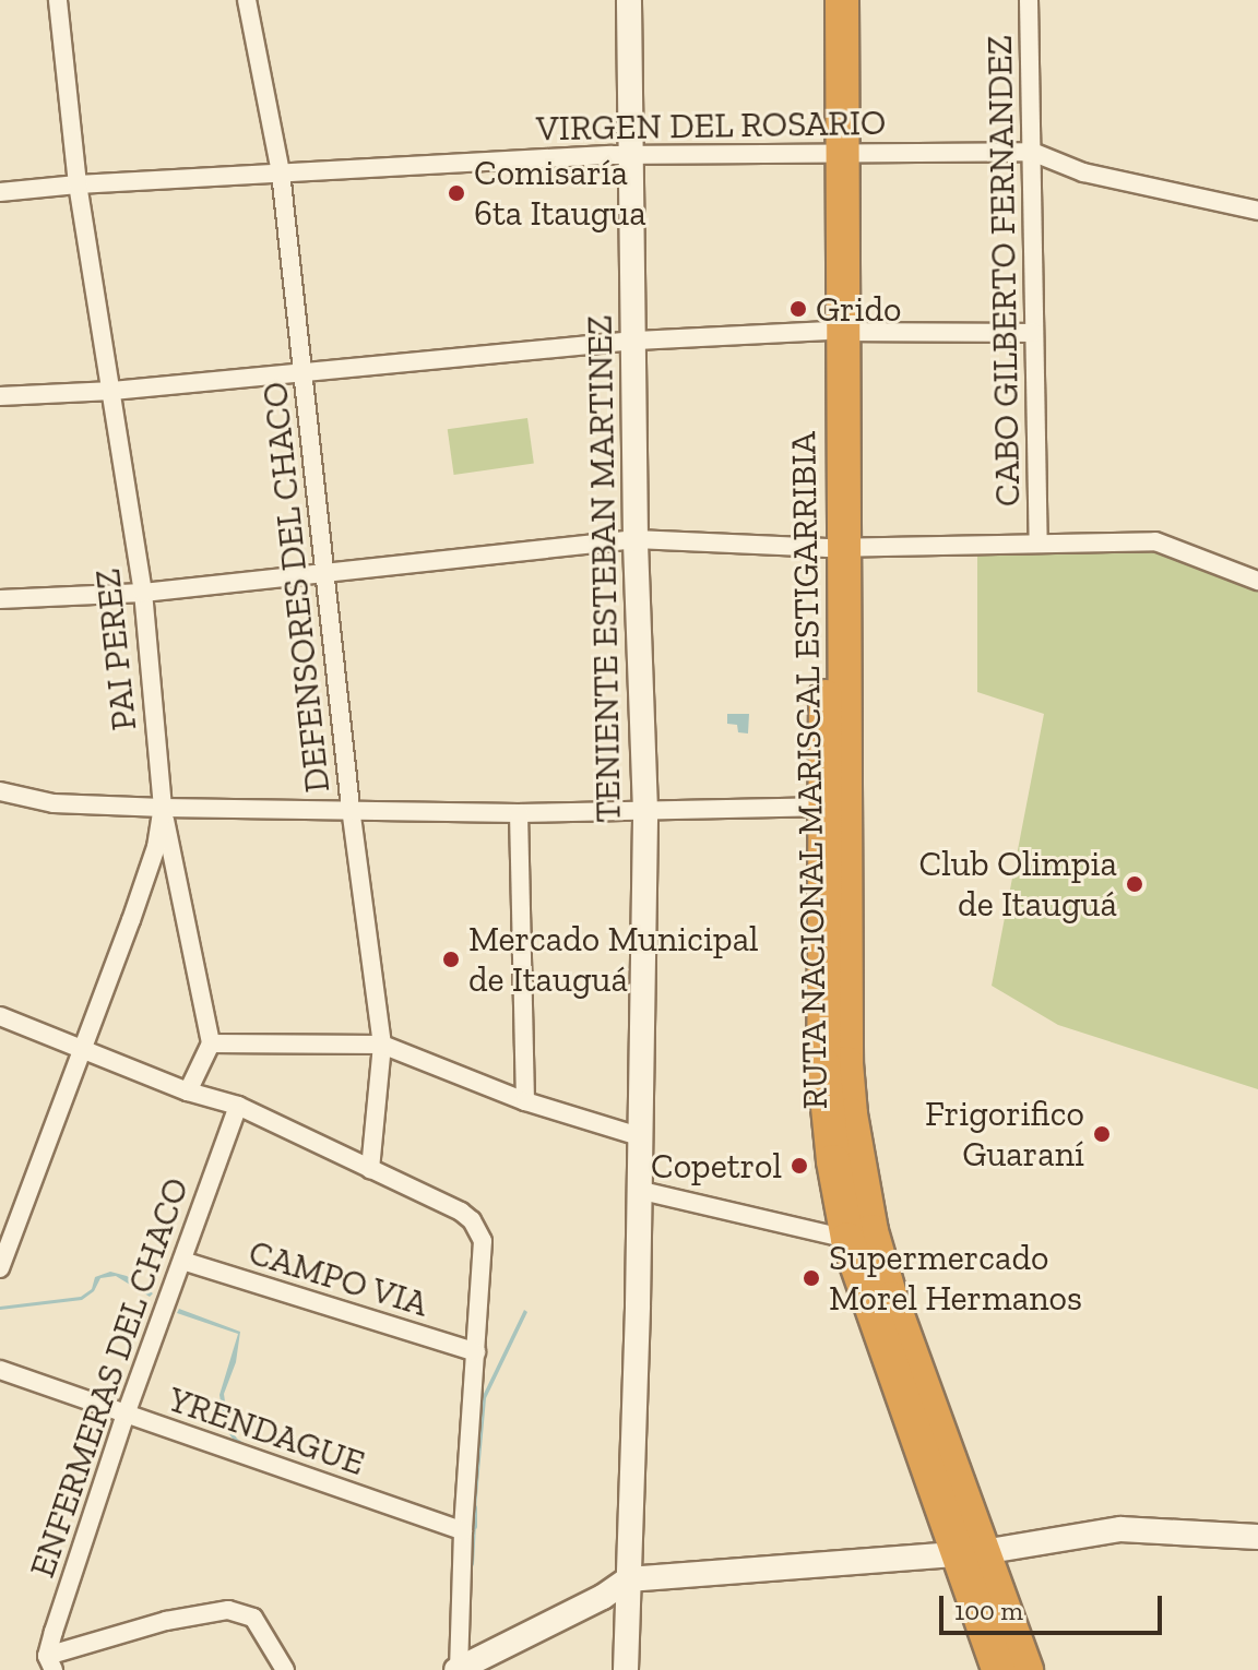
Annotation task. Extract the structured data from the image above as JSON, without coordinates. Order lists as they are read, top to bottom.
{
  "streets": {
    "highway": ["RUTA NACIONAL MARISCAL ESTIGARRIBIA"],
    "street": [
      "VIRGEN DEL ROSARIO",
      "CABO GILBERTO FERNANDEZ",
      "TENIENTE ESTEBAN MARTINEZ",
      "DEFENSORES DEL CHACO",
      "PAI PEREZ",
      "CAMPO VIA",
      "ENFERMERAS DEL CHACO",
      "YRENDAGUE"
    ]
  },
  "crossings": [
    ["VIRGEN DEL ROSARIO", "CABO GILBERTO FERNANDEZ"],
    ["VIRGEN DEL ROSARIO", "TENIENTE ESTEBAN MARTINEZ"],
    ["VIRGEN DEL ROSARIO", "DEFENSORES DEL CHACO"],
    ["VIRGEN DEL ROSARIO", "PAI PEREZ"],
    ["VIRGEN DEL ROSARIO", "RUTA NACIONAL MARISCAL ESTIGARRIBIA"],
    ["CAMPO VIA", "ENFERMERAS DEL CHACO"],
    ["ENFERMERAS DEL CHACO", "YRENDAGUE"]
  ],
  "places": [
    "Comisaría 6ta Itaugua",
    "Grido",
    "Club Olimpia de Itauguá",
    "Mercado Municipal de Itauguá",
    "Frigorifico Guaraní",
    "Copetrol",
    "Supermercado Morel Hermanos"
  ],
  "scale_bar": "100 m"
}
